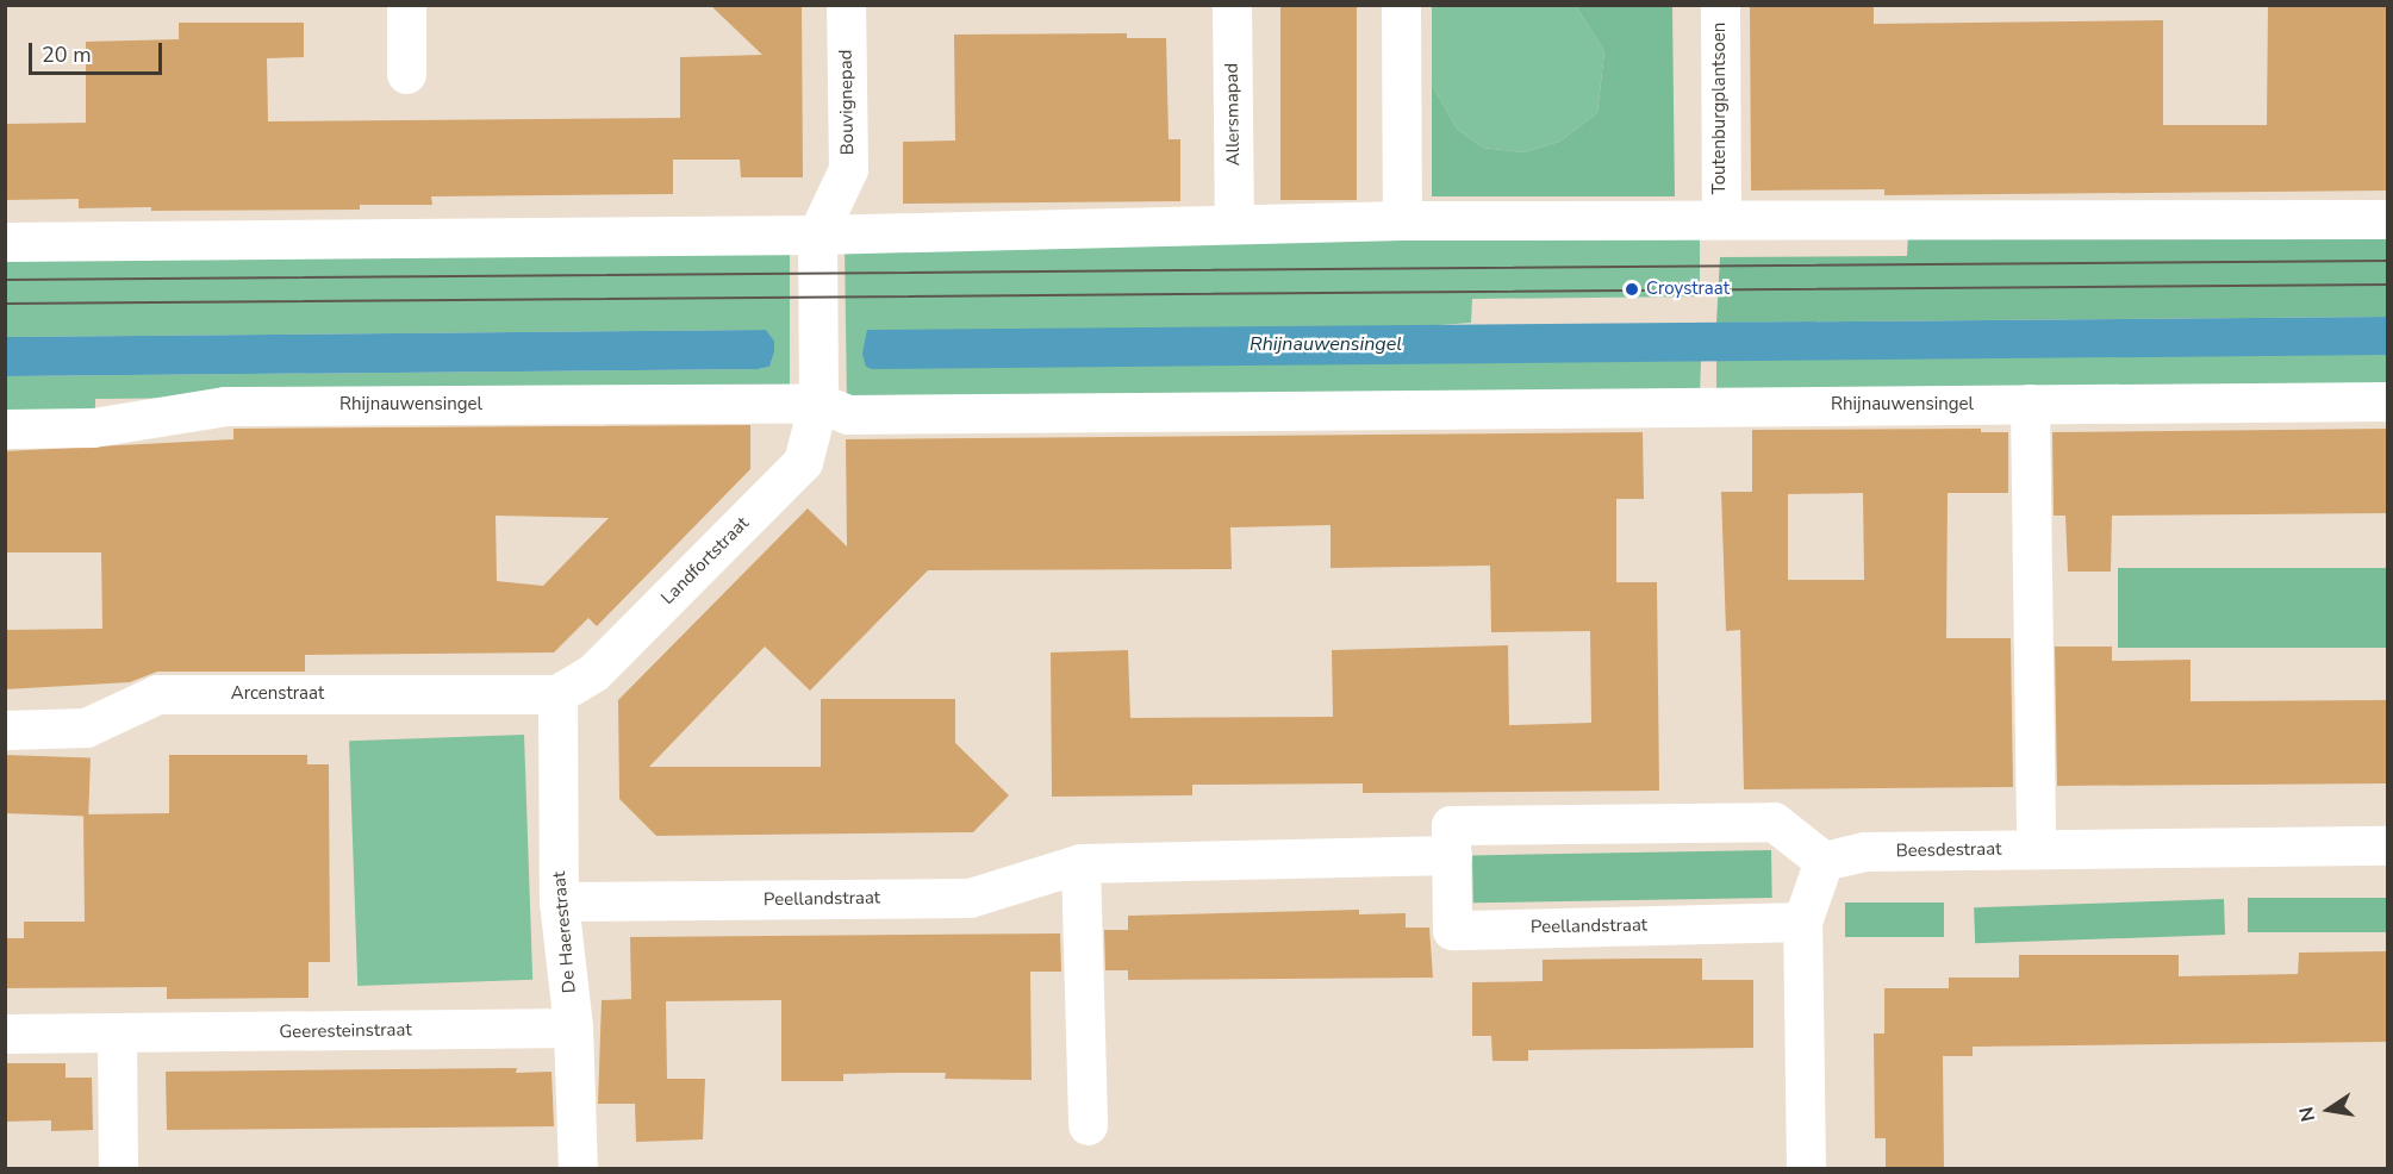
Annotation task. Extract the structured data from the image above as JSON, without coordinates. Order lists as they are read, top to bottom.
{
  "streets": {
    "street": [
      "Bouvignepad",
      "Toutenburgplantsoen",
      "Allersmapad",
      "Rhijnauwensingel",
      "Landfortstraat",
      "Arcenstraat",
      "Beesdestraat",
      "Peellandstraat",
      "De Haerestraat",
      "Geeresteinstraat"
    ]
  },
  "crossings": [
    ["Rhijnauwensingel", "Landfortstraat"],
    ["Landfortstraat", "Arcenstraat"],
    ["Landfortstraat", "De Haerestraat"],
    ["Arcenstraat", "De Haerestraat"],
    ["Beesdestraat", "Peellandstraat"],
    ["Peellandstraat", "De Haerestraat"],
    ["De Haerestraat", "Geeresteinstraat"]
  ],
  "water": ["Rhijnauwensingel"],
  "places": ["Croystraat"],
  "scale_bar": "20 m",
  "north": "left"
}
